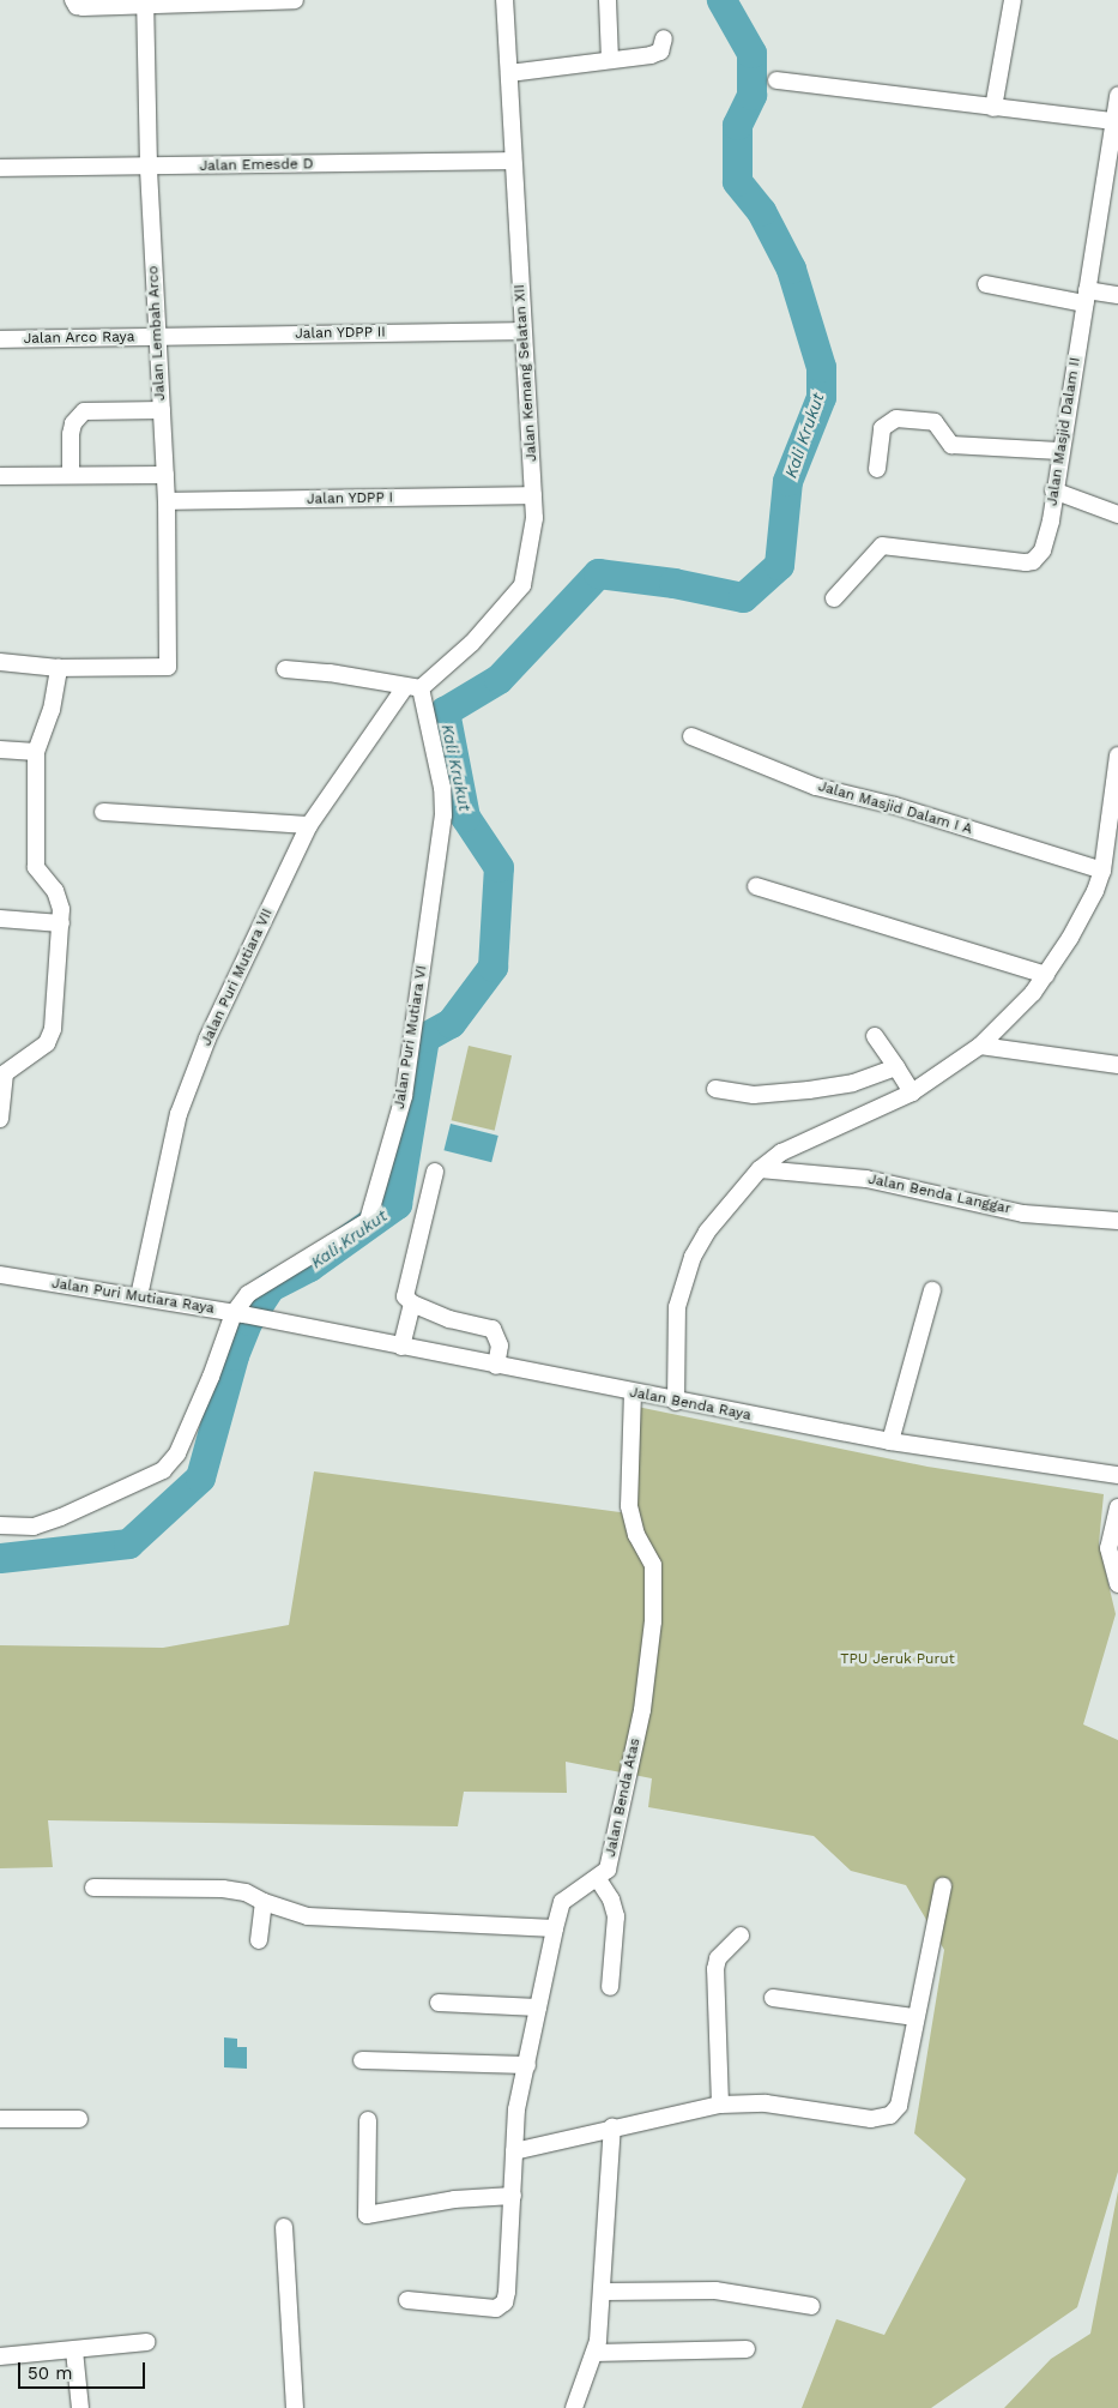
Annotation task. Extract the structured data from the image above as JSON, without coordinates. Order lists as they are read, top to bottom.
{
  "streets": {
    "street": [
      "Jalan Emesde D",
      "Jalan Lembah Arco",
      "Jalan YDPP II",
      "Jalan Arco Raya",
      "Jalan Kemang Selatan XII",
      "Jalan Masjid Dalam II",
      "Jalan YDPP I",
      "Jalan Masjid Dalam I A",
      "Jalan Puri Mutiara VII",
      "Jalan Puri Mutiara VI",
      "Jalan Benda Langgar",
      "Jalan Puri Mutiara Raya",
      "Jalan Benda Raya",
      "Jalan Benda Atas"
    ]
  },
  "crossings": [
    ["Jalan Emesde D", "Jalan Lembah Arco"],
    ["Jalan Emesde D", "Jalan Kemang Selatan XII"],
    ["Jalan Lembah Arco", "Jalan YDPP II"],
    ["Jalan Lembah Arco", "Jalan Arco Raya"],
    ["Jalan Lembah Arco", "Jalan YDPP I"],
    ["Jalan YDPP II", "Jalan Arco Raya"],
    ["Jalan YDPP II", "Jalan Kemang Selatan XII"],
    ["Jalan Kemang Selatan XII", "Jalan YDPP I"],
    ["Jalan Kemang Selatan XII", "Jalan Puri Mutiara VII"],
    ["Jalan Kemang Selatan XII", "Jalan Puri Mutiara VI"],
    ["Jalan Puri Mutiara VII", "Jalan Puri Mutiara VI"],
    ["Jalan Puri Mutiara VII", "Jalan Puri Mutiara Raya"],
    ["Jalan Puri Mutiara VI", "Jalan Puri Mutiara Raya"],
    ["Jalan Puri Mutiara Raya", "Jalan Benda Raya"],
    ["Jalan Benda Raya", "Jalan Benda Atas"]
  ],
  "water": ["Kali Krukut"],
  "parks": ["TPU Jeruk Purut"],
  "scale_bar": "50 m"
}
